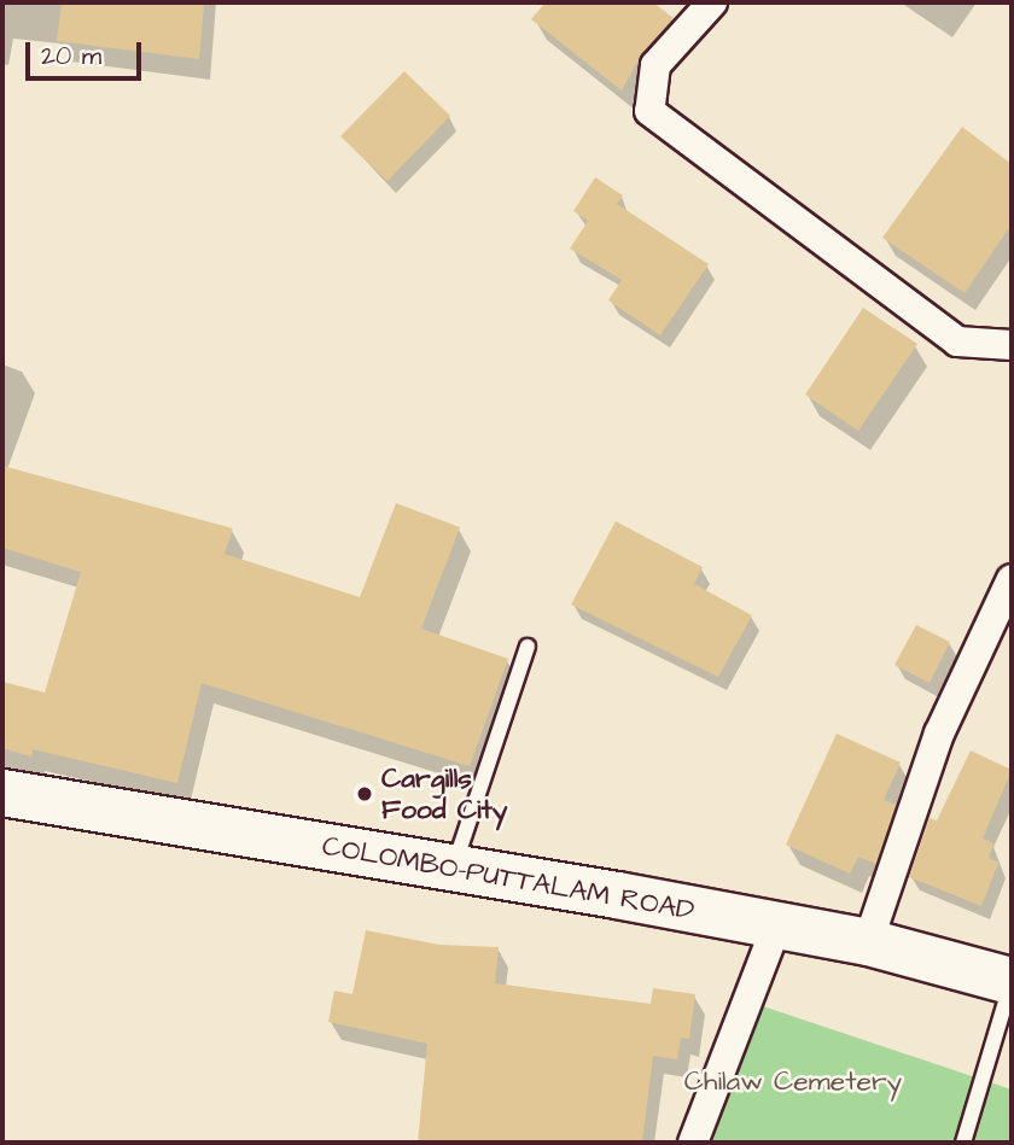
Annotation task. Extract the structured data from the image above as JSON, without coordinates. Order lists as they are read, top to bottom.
{
  "streets": {
    "highway": ["COLOMBO-PUTTALAM ROAD"]
  },
  "parks": ["Chilaw Cemetery"],
  "places": ["Cargills Food City"],
  "scale_bar": "20 m"
}
